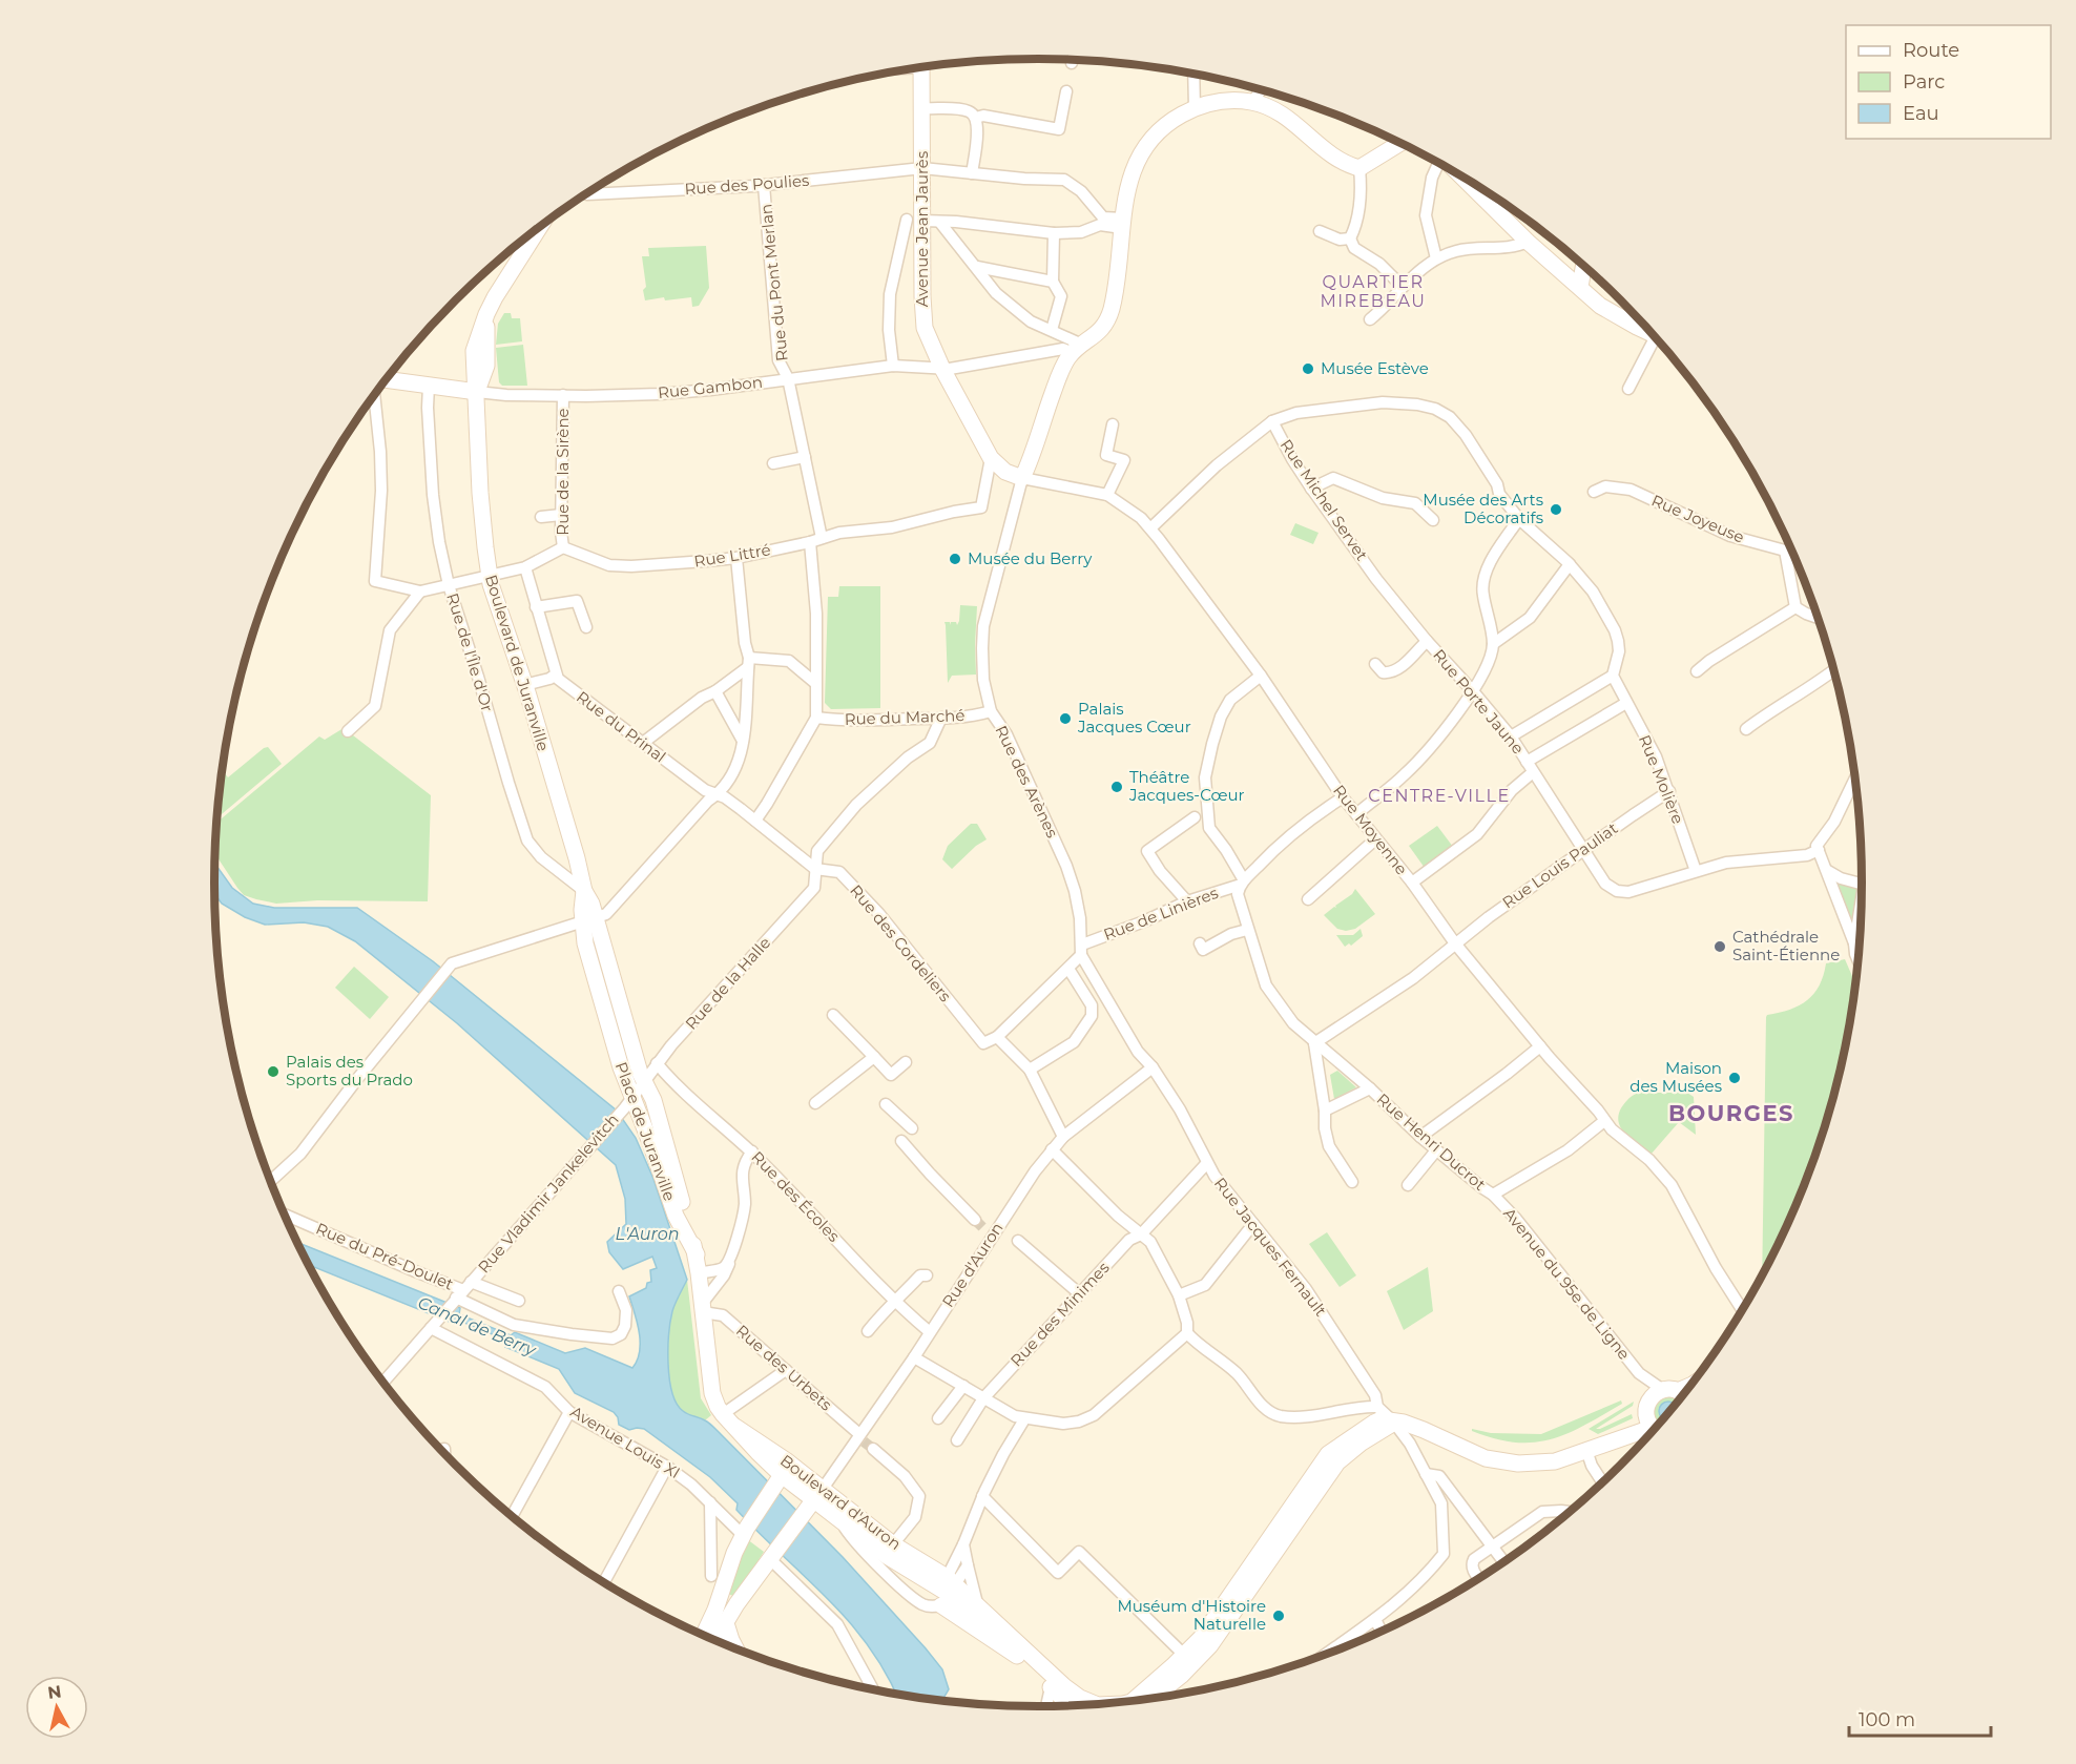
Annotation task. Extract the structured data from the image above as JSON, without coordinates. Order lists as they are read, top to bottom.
{
  "streets": {
    "main road": [
      "Avenue Jean Jaurès",
      "Boulevard de Juranville",
      "Place de Juranville",
      "Boulevard d'Auron"
    ],
    "street": [
      "Rue des Poulies",
      "Rue du Pont Merlan",
      "Rue Gambon",
      "Rue de la Sirène",
      "Rue Michel Servet",
      "Rue Joyeuse",
      "Rue Littré",
      "Rue de l'Île d'Or",
      "Rue Porte Jaune",
      "Rue du Marché",
      "Rue du Prinal",
      "Rue Molière",
      "Rue des Arènes",
      "Rue Moyenne",
      "Rue Louis Pauliat",
      "Rue de Linières",
      "Rue des Cordeliers",
      "Rue de la Halle",
      "Rue Henri Ducrot",
      "Rue Vladimir Jankelevitch",
      "Rue des Écoles",
      "Rue Jacques Fernault",
      "Rue du Pré-Doulet",
      "Rue d'Auron",
      "Avenue du 95e de Ligne",
      "Rue des Minimes",
      "Rue des Urbets",
      "Avenue Louis XI"
    ]
  },
  "crossings": [
    ["Rue des Poulies", "Avenue Jean Jaurès"],
    ["Rue des Poulies", "Rue du Pont Merlan"],
    ["Avenue Jean Jaurès", "Rue Gambon"],
    ["Avenue Jean Jaurès", "Rue Littré"],
    ["Avenue Jean Jaurès", "Rue des Arènes"],
    ["Rue du Pont Merlan", "Rue Gambon"],
    ["Rue du Pont Merlan", "Rue Littré"],
    ["Rue Gambon", "Rue de la Sirène"],
    ["Rue Gambon", "Boulevard de Juranville"],
    ["Rue de la Sirène", "Rue Littré"],
    ["Rue Michel Servet", "Rue Porte Jaune"],
    ["Rue de l'Île d'Or", "Boulevard de Juranville"],
    ["Boulevard de Juranville", "Place de Juranville"],
    ["Rue Porte Jaune", "Rue Molière"],
    ["Rue Porte Jaune", "Rue Louis Pauliat"],
    ["Rue du Marché", "Rue des Arènes"],
    ["Rue du Marché", "Rue de la Halle"],
    ["Rue du Prinal", "Rue des Cordeliers"],
    ["Rue Molière", "Rue Louis Pauliat"],
    ["Rue des Arènes", "Rue de Linières"],
    ["Rue des Arènes", "Rue Jacques Fernault"],
    ["Rue des Arènes", "Rue d'Auron"],
    ["Rue Moyenne", "Rue Louis Pauliat"],
    ["Rue Louis Pauliat", "Rue Henri Ducrot"],
    ["Rue de Linières", "Rue Henri Ducrot"],
    ["Rue des Cordeliers", "Rue de la Halle"],
    ["Rue de la Halle", "Place de Juranville"],
    ["Rue de la Halle", "Rue Vladimir Jankelevitch"],
    ["Rue de la Halle", "Rue des Écoles"],
    ["Place de Juranville", "Rue Vladimir Jankelevitch"],
    ["Place de Juranville", "Boulevard d'Auron"],
    ["Rue Henri Ducrot", "Avenue du 95e de Ligne"],
    ["Rue Vladimir Jankelevitch", "Rue du Pré-Doulet"],
    ["Rue Vladimir Jankelevitch", "Avenue Louis XI"],
    ["Rue des Écoles", "Rue d'Auron"],
    ["Rue Jacques Fernault", "Rue d'Auron"],
    ["Rue Jacques Fernault", "Rue des Minimes"],
    ["Rue d'Auron", "Rue des Urbets"],
    ["Rue d'Auron", "Boulevard d'Auron"],
    ["Rue des Urbets", "Boulevard d'Auron"]
  ],
  "districts": ["QUARTIER MIREBEAU", "CENTRE-VILLE", "BOURGES"],
  "water": ["L'Auron", "Canal de Berry"],
  "places": [
    "Musée Estève",
    "Musée des Arts Décoratifs",
    "Musée du Berry",
    "Palais Jacques Cœur",
    "Théâtre Jacques-Cœur",
    "Cathédrale Saint-Étienne",
    "Palais des Sports du Prado",
    "Maison des Musées",
    "Muséum d'Histoire Naturelle"
  ],
  "legend": ["Route", "Parc", "Eau"],
  "scale_bar": "100 m",
  "north": "top"
}
